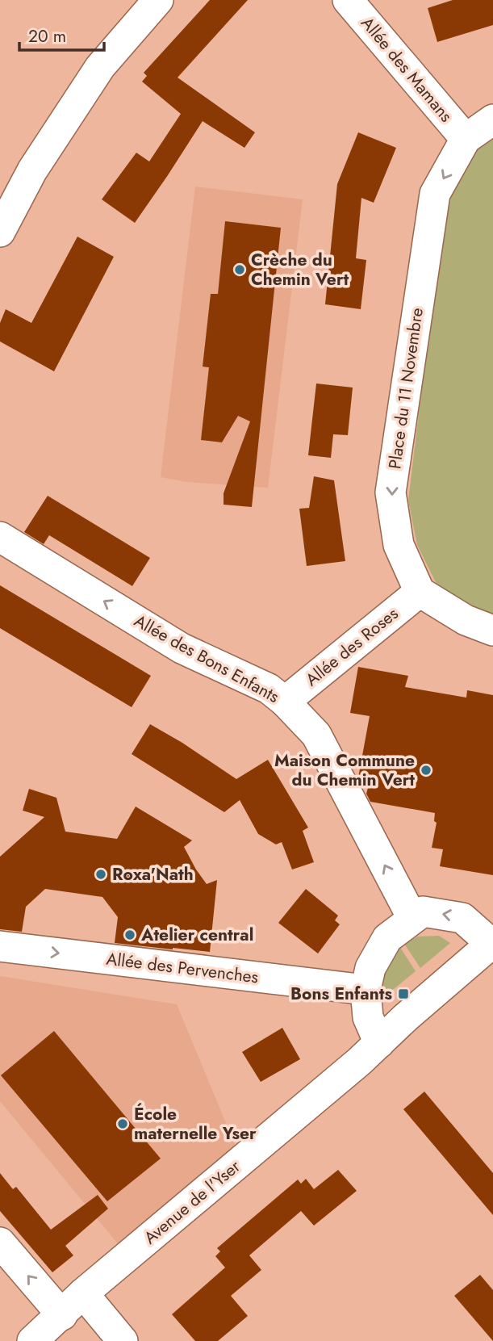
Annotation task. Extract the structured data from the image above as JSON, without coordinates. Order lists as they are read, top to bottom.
{
  "streets": {
    "street": [
      "Allée des Mamans",
      "Place du 11 Novembre",
      "Allée des Roses",
      "Allée des Bons Enfants",
      "Allée des Pervenches",
      "Avenue de l'Yser"
    ]
  },
  "crossings": [
    ["Allée des Mamans", "Place du 11 Novembre"],
    ["Place du 11 Novembre", "Allée des Roses"],
    ["Allée des Roses", "Allée des Bons Enfants"],
    ["Allée des Bons Enfants", "Avenue de l'Yser"]
  ],
  "one_way": ["Place du 11 Novembre", "Allée des Bons Enfants", "Allée des Pervenches"],
  "places": {
    "other": [
      "Crèche du Chemin Vert",
      "Maison Commune du Chemin Vert",
      "Roxa'Nath",
      "Atelier central",
      "École maternelle Yser"
    ],
    "transit": ["Bons Enfants"]
  },
  "scale_bar": "20 m"
}
